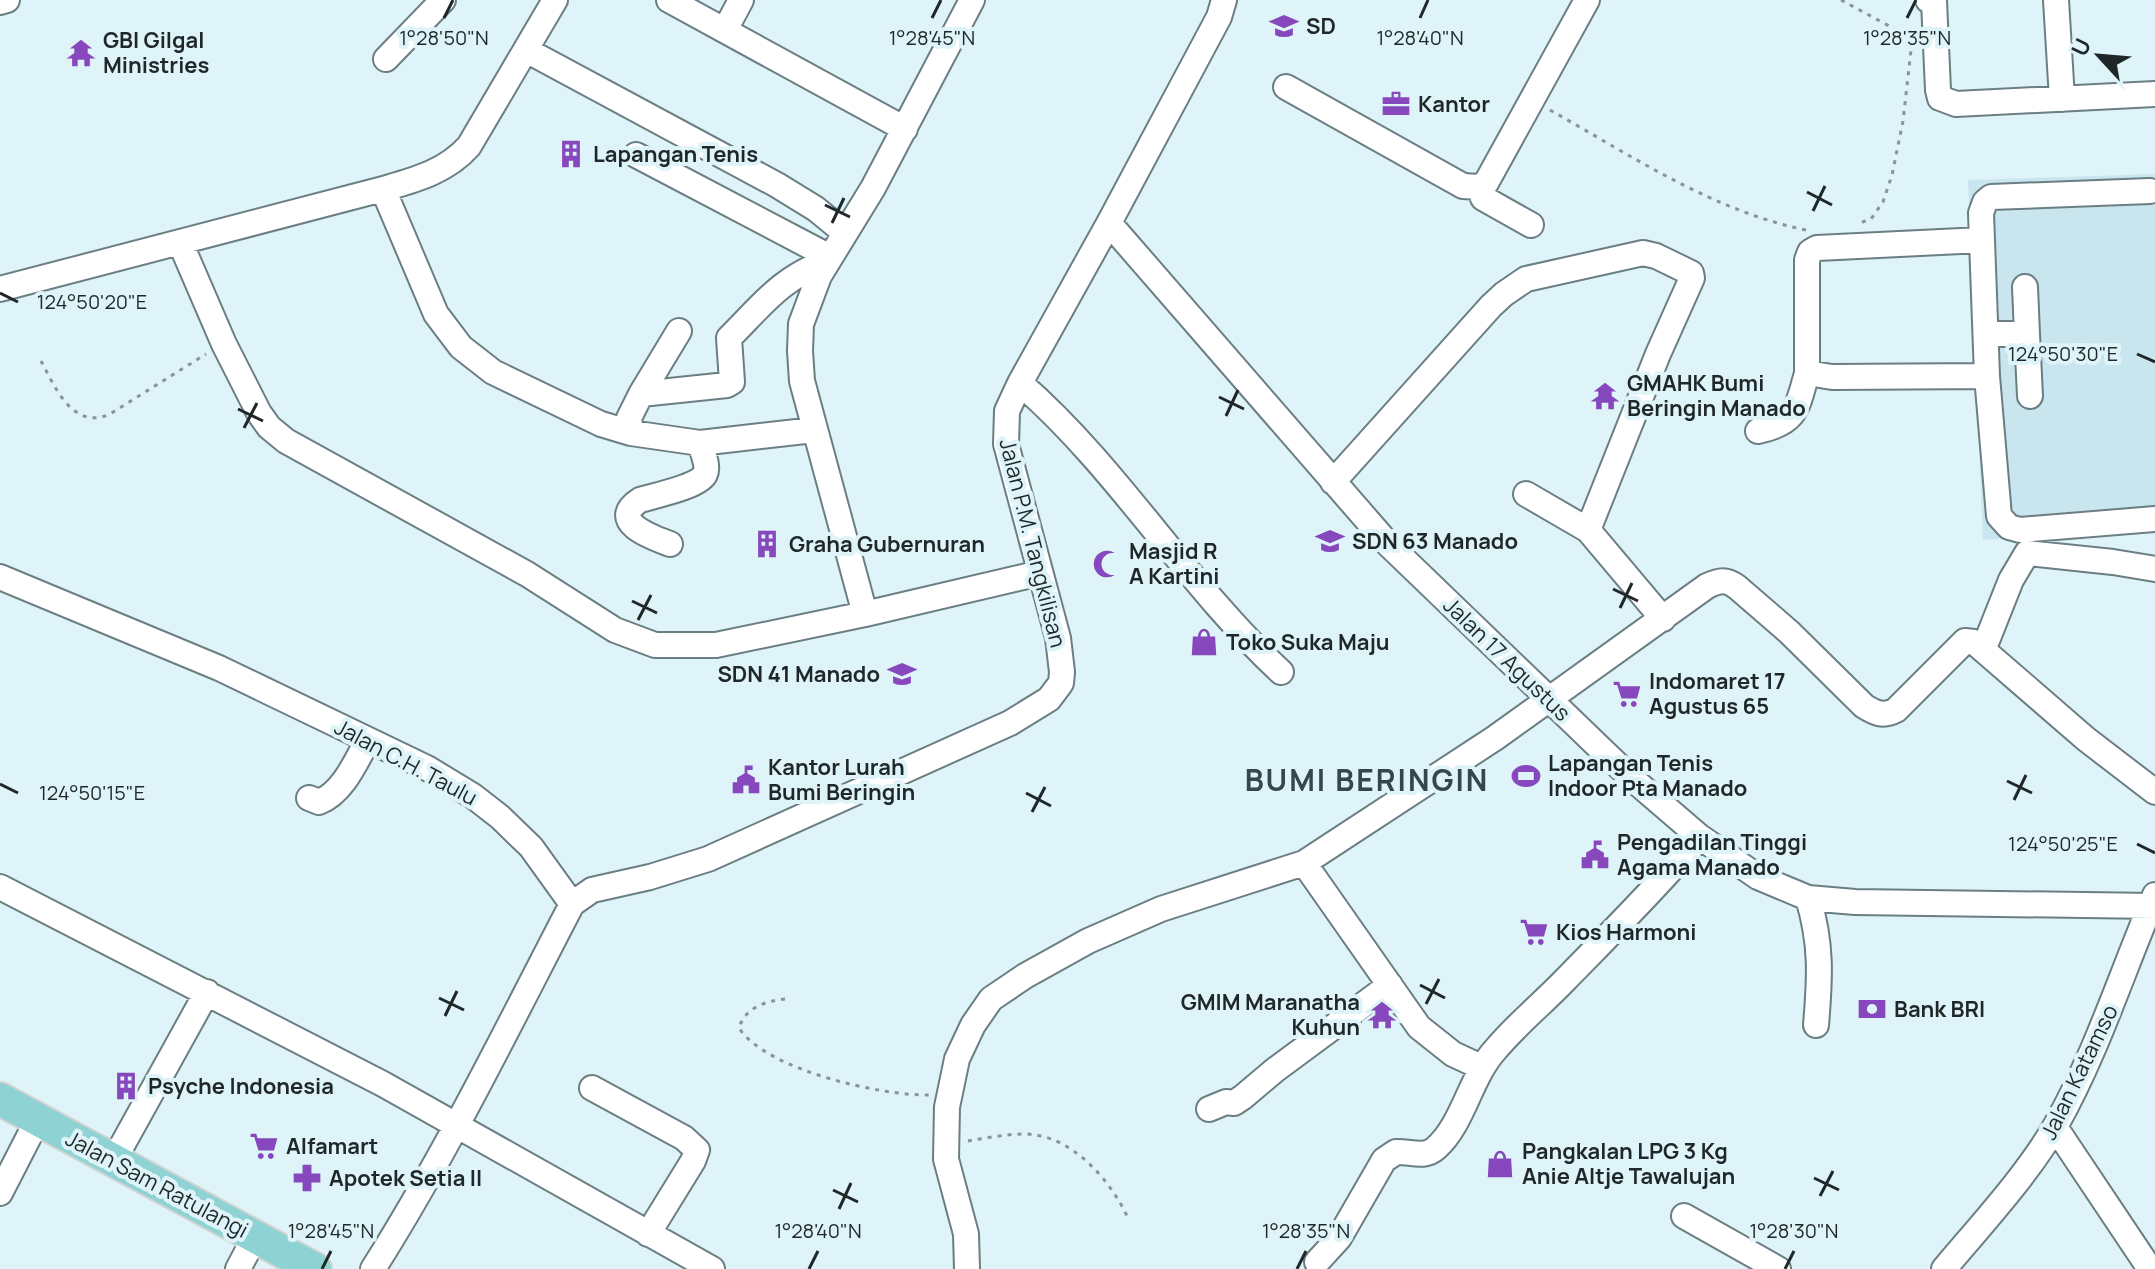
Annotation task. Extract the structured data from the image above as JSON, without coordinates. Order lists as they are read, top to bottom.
{
  "streets": {
    "main road": ["Jalan Sam Ratulangi"],
    "street": [
      "Jalan P.M. Tangkilisan",
      "Jalan 17 Agustus",
      "Jalan C.H. Taulu",
      "Jalan Katamso"
    ]
  },
  "crossings": [
    ["Jalan P.M. Tangkilisan", "Jalan 17 Agustus"],
    ["Jalan P.M. Tangkilisan", "Jalan C.H. Taulu"],
    ["Jalan 17 Agustus", "Jalan Katamso"]
  ],
  "districts": ["BUMI BERINGIN"],
  "places": {
    "school or university": ["SD", "SDN 63 Manado", "SDN 41 Manado"],
    "temple": ["GBI Gilgal Ministries", "GMAHK Bumi Beringin Manado", "GMIM Maranatha Kuhun"],
    "office": ["Kantor"],
    "building": ["Lapangan Tenis", "Graha Gubernuran", "Psyche Indonesia"],
    "mosque": ["Masjid R A Kartini"],
    "shop": ["Toko Suka Maju", "Pangkalan LPG 3 Kg Anie Altje Tawalujan"],
    "supermarket": ["Indomaret 17 Agustus 65", "Kios Harmoni", "Alfamart"],
    "sports": ["Lapangan Tenis Indoor Pta Manado"],
    "public building": ["Kantor Lurah Bumi Beringin", "Pengadilan Tinggi Agama Manado"],
    "bank": ["Bank BRI"],
    "pharmacy": ["Apotek Setia II"]
  },
  "north": "top left",
  "coordinates": [
    "1°28'45\"N",
    "1°28'40\"N",
    "1°28'35\"N",
    "1°28'50\"N",
    "124°50'20\"E",
    "124°50'30\"E",
    "124°50'15\"E",
    "124°50'25\"E",
    "1°28'30\"N"
  ]
}
